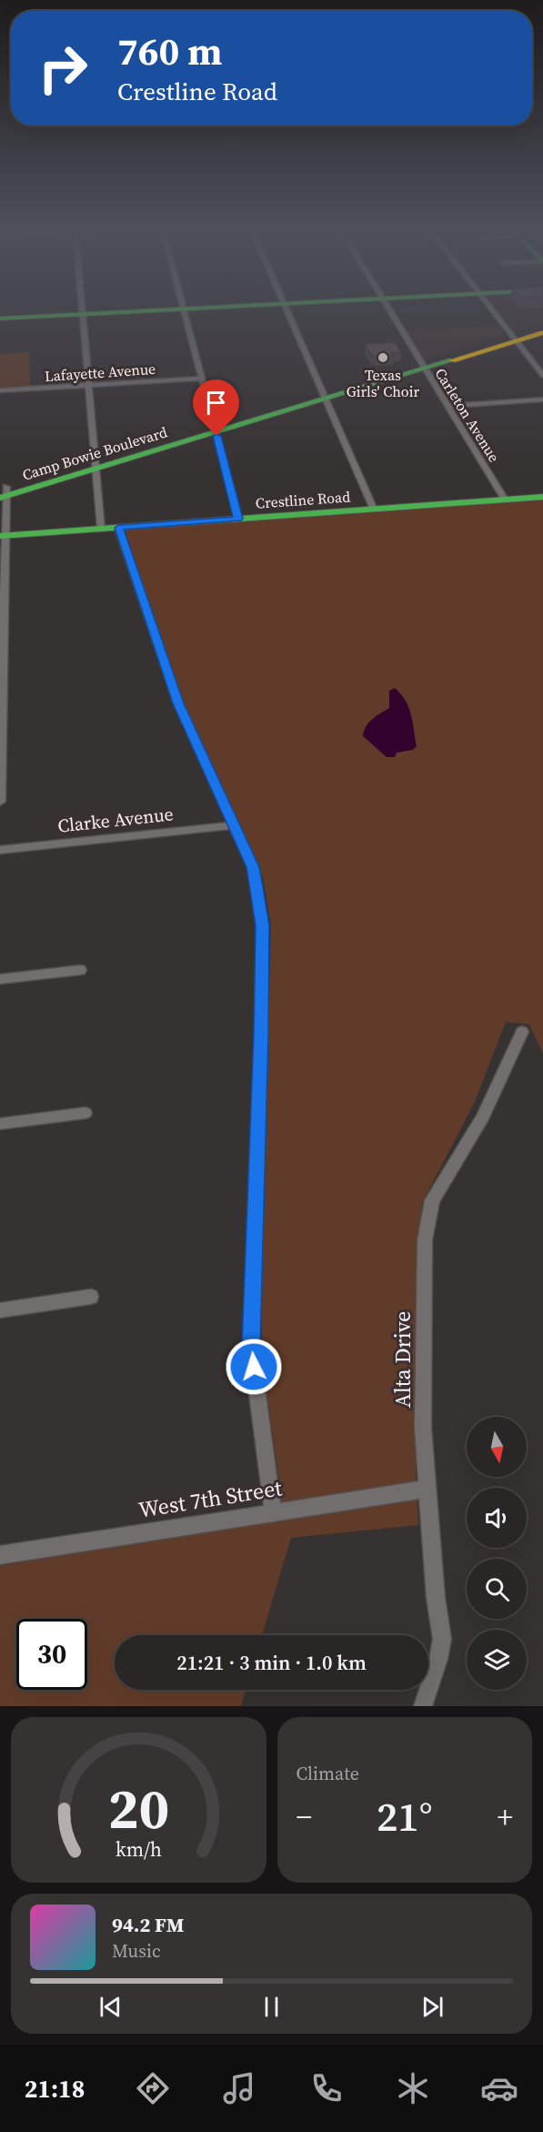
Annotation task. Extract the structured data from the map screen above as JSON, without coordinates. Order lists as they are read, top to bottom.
{
  "streets": {
    "street": [
      "Lafayette Avenue",
      "Carleton Avenue",
      "Camp Bowie Boulevard",
      "Crestline Road",
      "Clarke Avenue",
      "Alta Drive",
      "West 7th Street"
    ]
  },
  "crossings": [
    ["Carleton Avenue", "Camp Bowie Boulevard"],
    ["Carleton Avenue", "Crestline Road"],
    ["Alta Drive", "West 7th Street"]
  ],
  "places": ["Texas Girls' Choir"],
  "north": "bottom",
  "page": {
    "turn": ["760 m", "Crestline Road"],
    "limit": "30",
    "trip": "21:21 · 3 min · 1.0 km",
    "tile": "Climate",
    "heat": ["−", "21°", "+"],
    "song": ["94.2 FM", "Music"],
    "tabs": "21:18",
    "gauge": ["20", "km/h"]
  }
}
